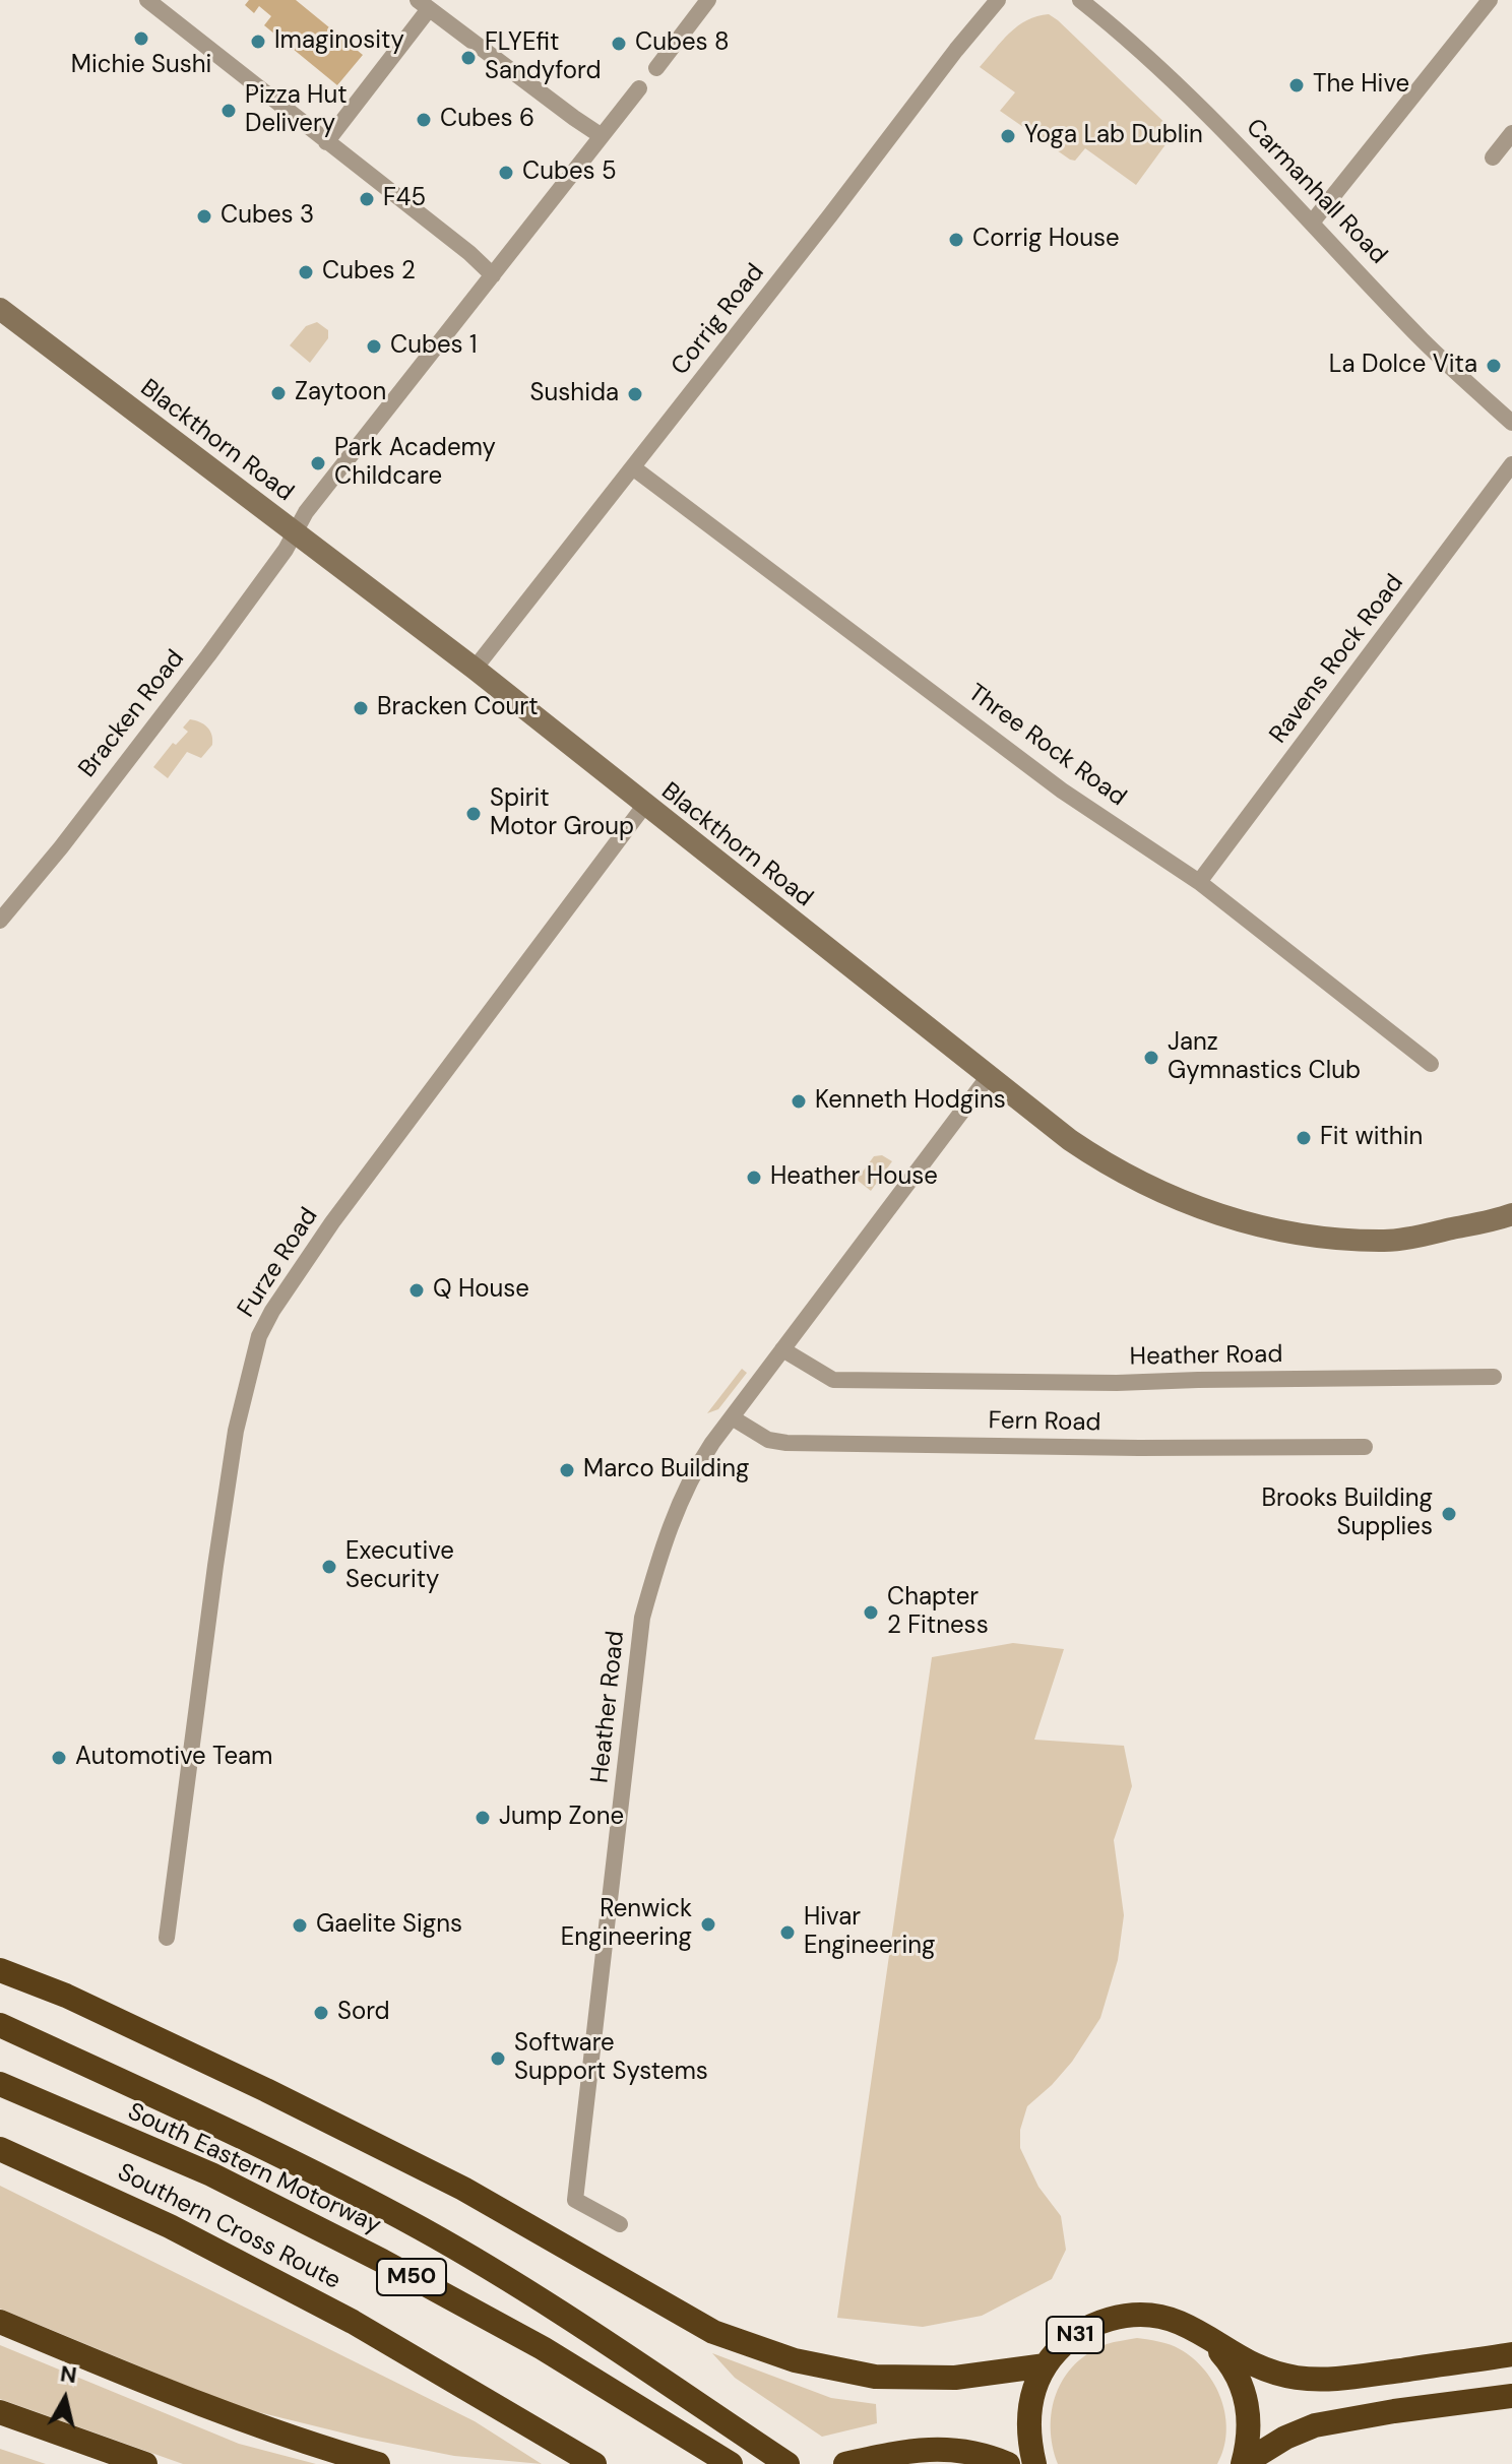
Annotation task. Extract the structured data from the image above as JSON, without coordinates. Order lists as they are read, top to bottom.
{
  "streets": {
    "highway": [
      "South Eastern Motorway",
      "Southern Cross Route",
      "M50",
      "N31"
    ],
    "street": [
      "Carmanhall Road",
      "Corrig Road",
      "Blackthorn Road",
      "Ravens Rock Road",
      "Bracken Road",
      "Three Rock Road",
      "Furze Road",
      "Heather Road",
      "Fern Road"
    ]
  },
  "crossings": [
    ["Corrig Road", "Blackthorn Road"],
    ["Corrig Road", "Three Rock Road"],
    ["Blackthorn Road", "Bracken Road"],
    ["Blackthorn Road", "Furze Road"],
    ["Blackthorn Road", "Heather Road"],
    ["Ravens Rock Road", "Three Rock Road"],
    ["Heather Road", "Fern Road"]
  ],
  "places": [
    "Michie Sushi",
    "Imaginosity",
    "Cubes 8",
    "FLYEfit Sandyford",
    "The Hive",
    "Pizza Hut Delivery",
    "Cubes 6",
    "Yoga Lab Dublin",
    "Cubes 5",
    "F45",
    "Cubes 3",
    "Corrig House",
    "Cubes 2",
    "Cubes 1",
    "La Dolce Vita",
    "Zaytoon",
    "Sushida",
    "Park Academy Childcare",
    "Bracken Court",
    "Spirit Motor Group",
    "Janz Gymnastics Club",
    "Kenneth Hodgins",
    "Fit within",
    "Heather House",
    "Q House",
    "Marco Building",
    "Brooks Building Supplies",
    "Executive Security",
    "Chapter 2 Fitness",
    "Automotive Team",
    "Jump Zone",
    "Renwick Engineering",
    "Gaelite Signs",
    "Hivar Engineering",
    "Sord",
    "Software Support Systems"
  ],
  "north": "top"
}
